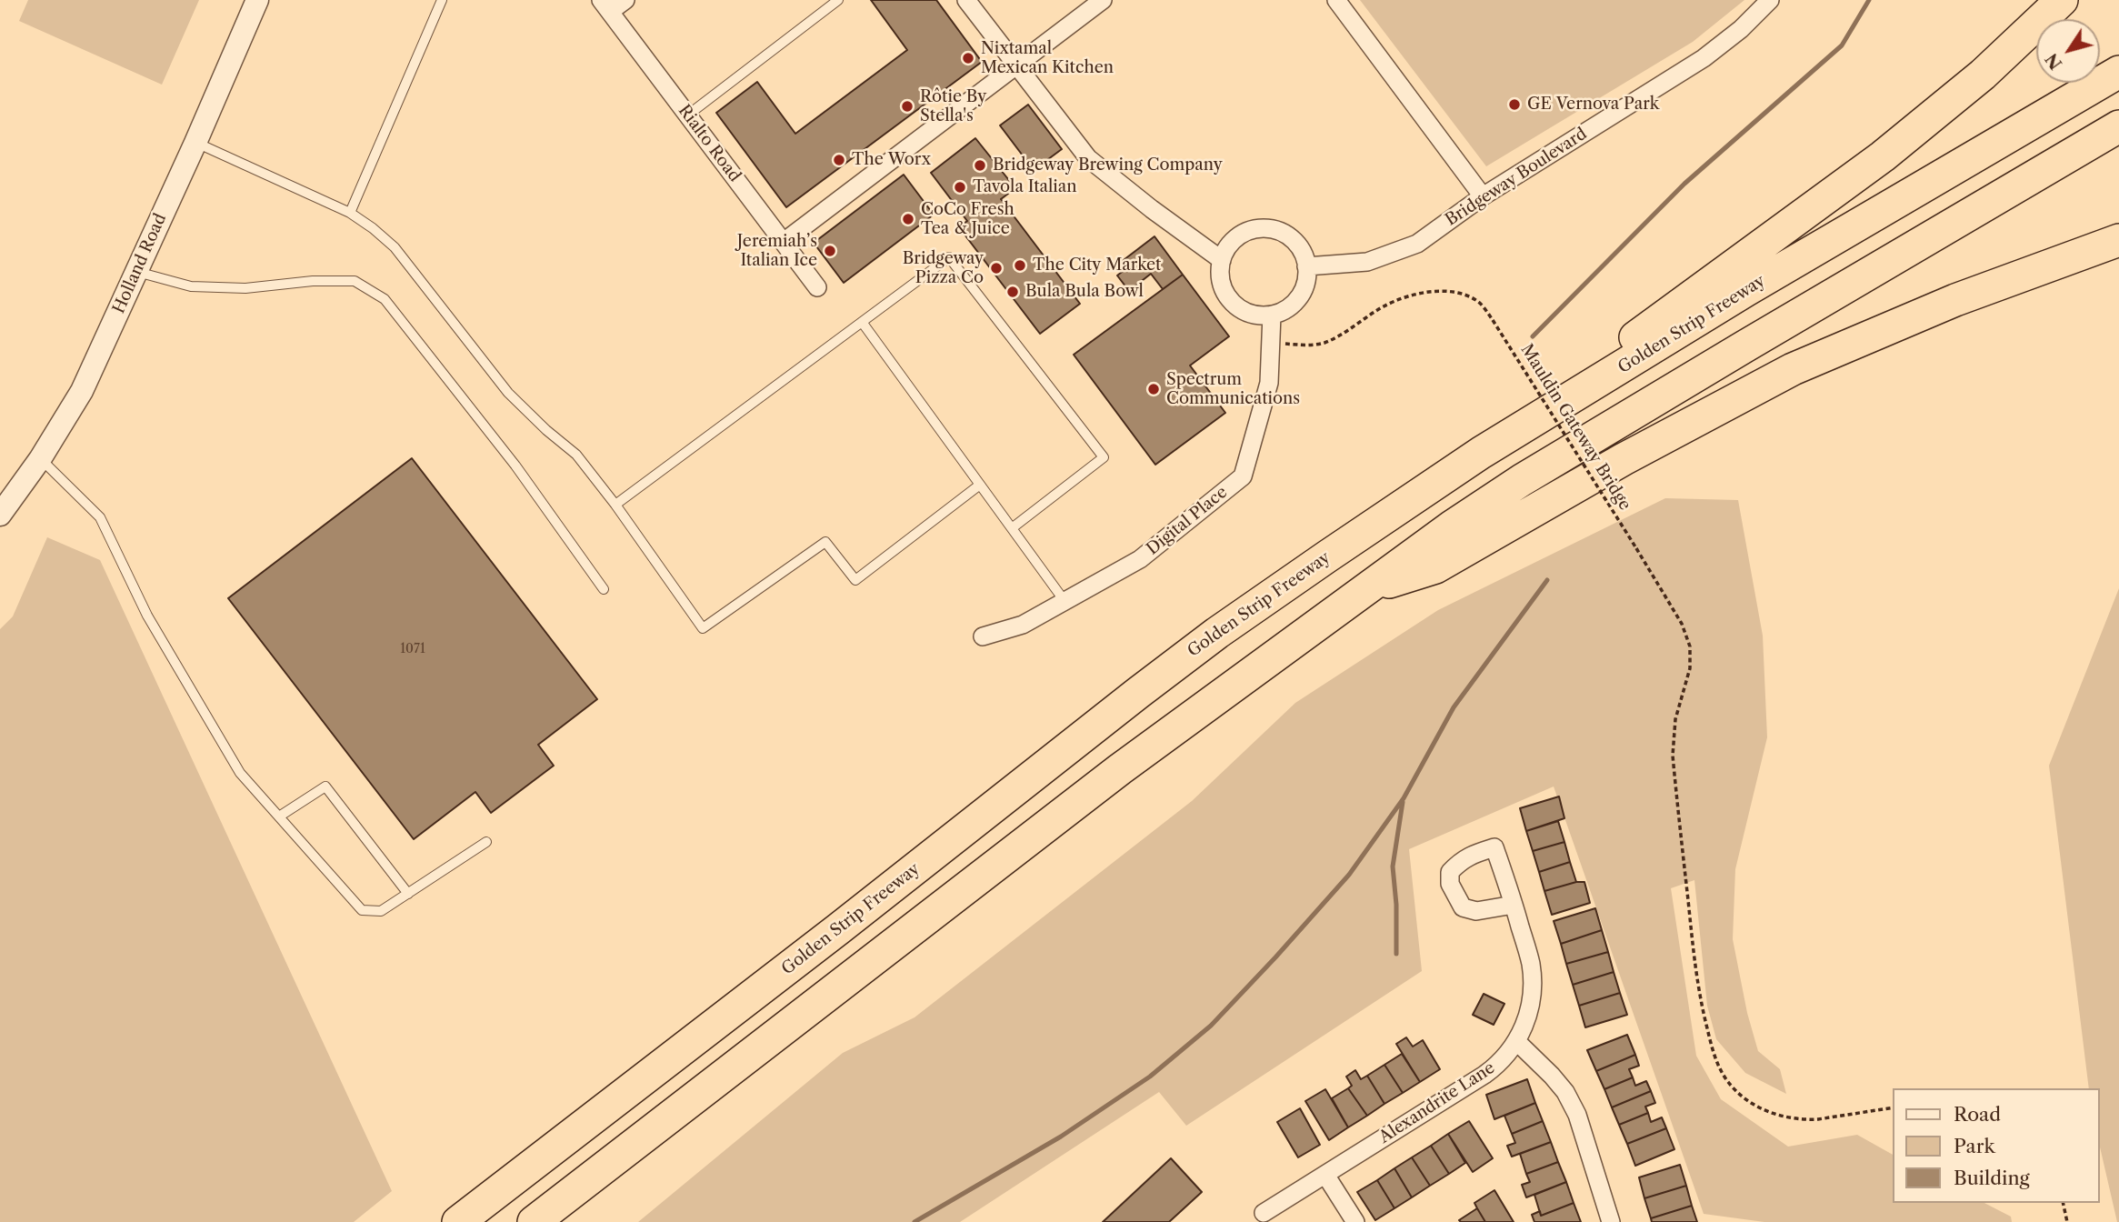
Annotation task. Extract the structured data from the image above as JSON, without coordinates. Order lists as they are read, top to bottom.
{
  "streets": {
    "highway": ["Golden Strip Freeway"],
    "street": [
      "Rialto Road",
      "Bridgeway Boulevard",
      "Holland Road",
      "Digital Place",
      "Alexandrite Lane"
    ],
    "path": ["Mauldin Gateway Bridge"]
  },
  "crossings": [
    ["Bridgeway Boulevard", "Digital Place"],
    ["Mauldin Gateway Bridge", "Digital Place"]
  ],
  "places": [
    "Nixtamal Mexican Kitchen",
    "GE Vernova Park",
    "Rôtie By Stella's",
    "The Worx",
    "Bridgeway Brewing Company",
    "Tavola Italian",
    "CoCo Fresh Tea & Juice",
    "Jeremiah’s Italian Ice",
    "The City Market",
    "Bridgeway Pizza Co",
    "Bula Bula Bowl",
    "Spectrum Communications"
  ],
  "house_numbers": ["1071"],
  "legend": ["Road", "Park", "Building"],
  "north": "bottom left"
}
